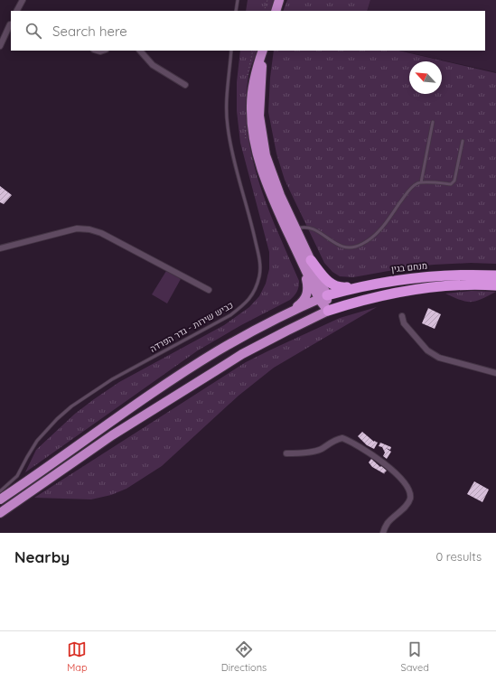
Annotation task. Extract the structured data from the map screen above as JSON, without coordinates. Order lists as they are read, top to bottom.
{
  "streets": {
    "highway": ["מנחם בגין"],
    "lane": ["כביש שירות - גדר הפרדה"]
  },
  "north": "top left",
  "page": {
    "search": "Search here",
    "heading": ["Nearby", "0 results"],
    "nav": ["Map", "Directions", "Saved"]
  }
}
